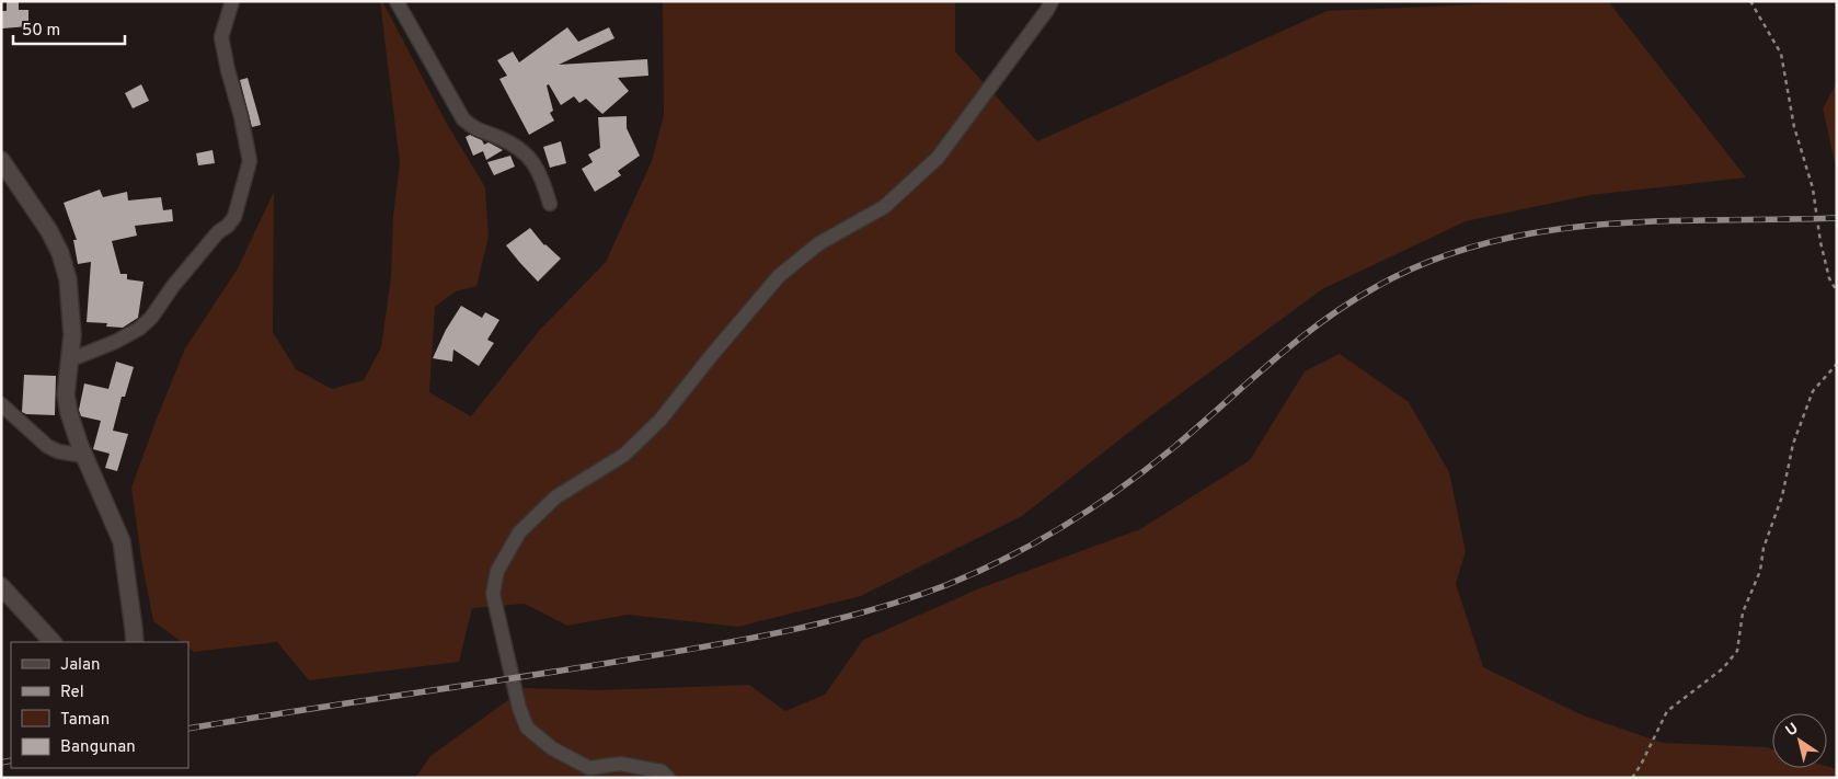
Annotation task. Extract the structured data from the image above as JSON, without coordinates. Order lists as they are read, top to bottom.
{
  "legend": [
    "Jalan",
    "Rel",
    "Taman",
    "Bangunan"
  ],
  "scale_bar": "50 m",
  "north": "top left"
}
